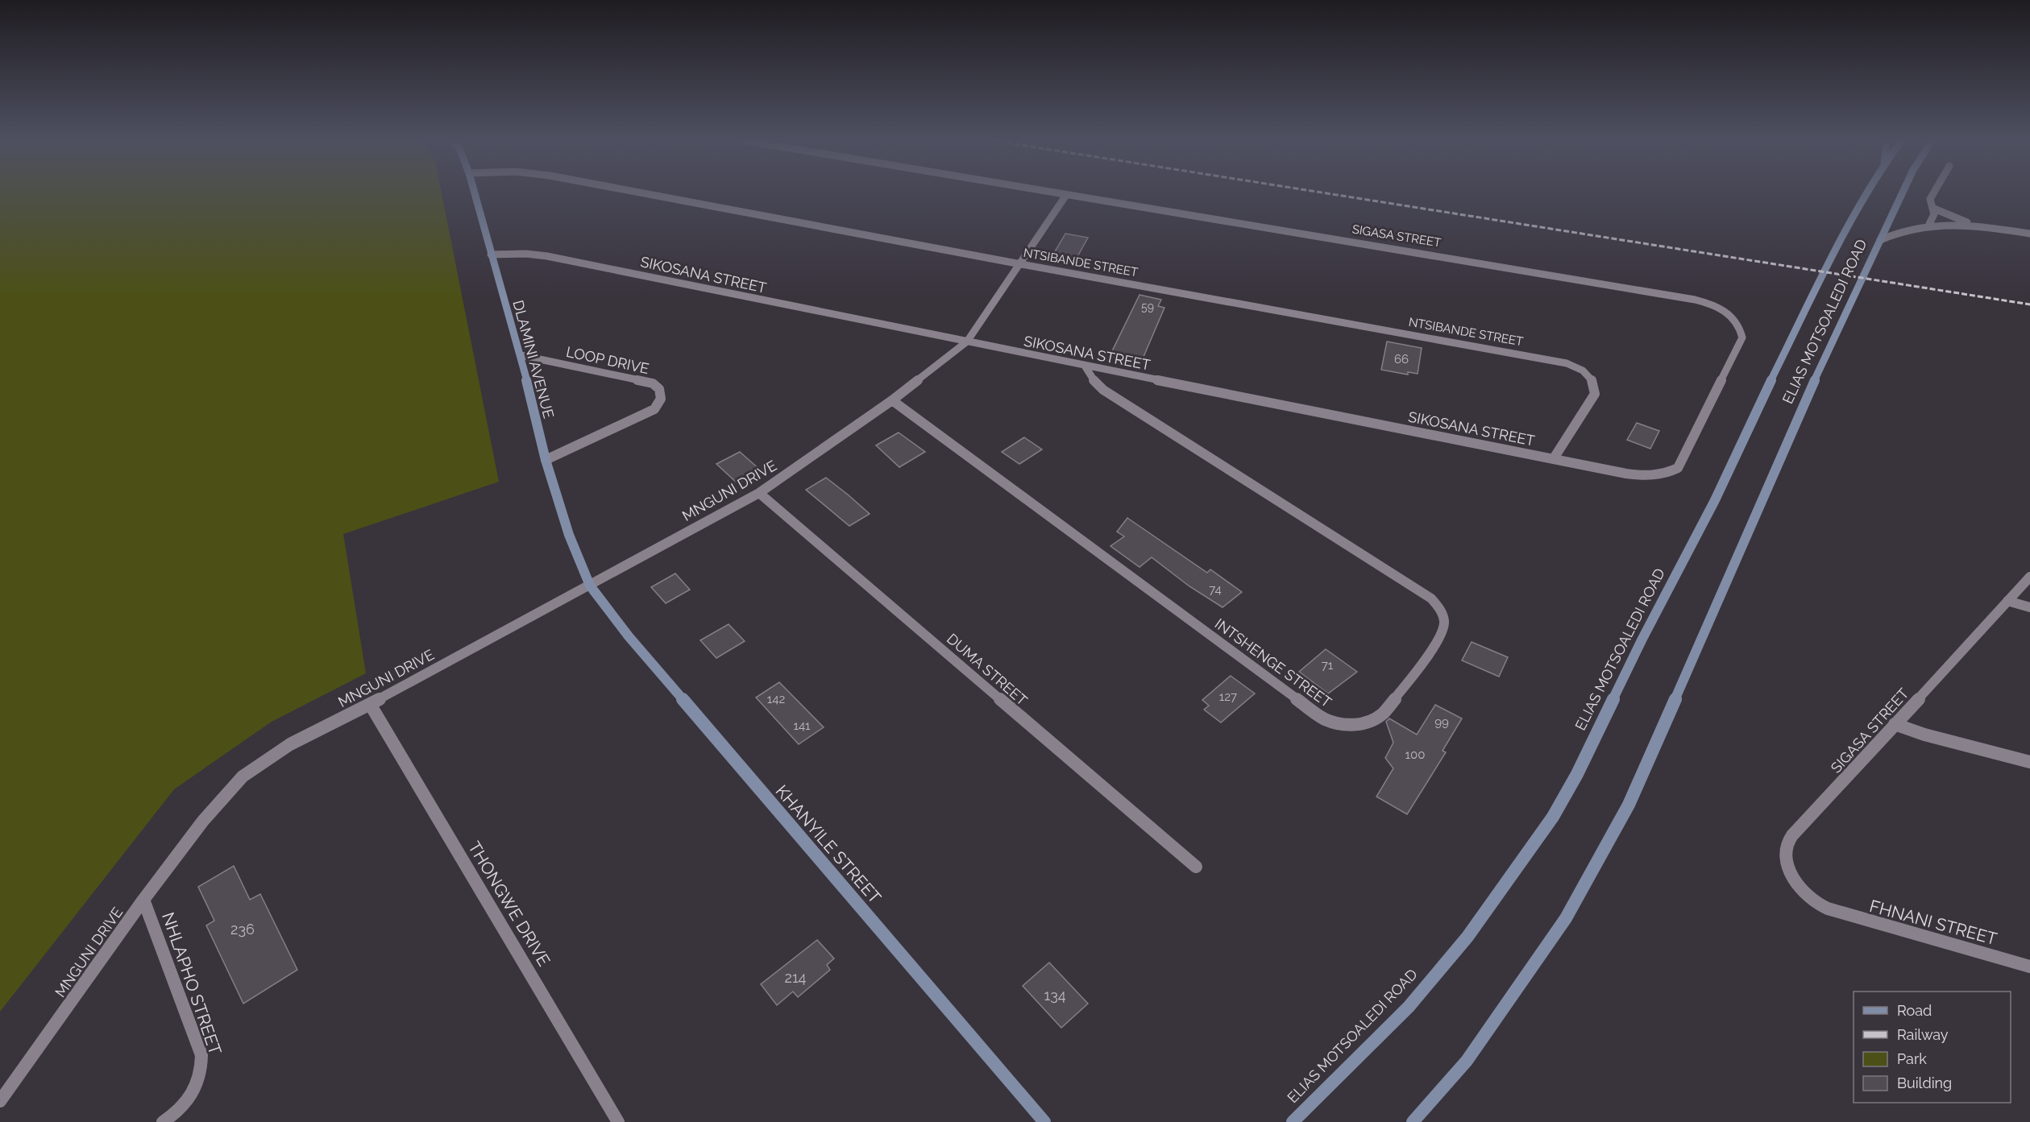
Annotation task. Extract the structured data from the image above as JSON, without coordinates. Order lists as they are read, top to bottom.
{
  "streets": {
    "main road": ["ELIAS MOTSOALEDI ROAD", "DLAMINI AVENUE", "KHANYILE STREET"],
    "street": [
      "SIGASA STREET",
      "NTSIBANDE STREET",
      "SIKOSANA STREET",
      "LOOP DRIVE",
      "MNGUNI DRIVE",
      "INTSHENGE STREET",
      "DUMA STREET",
      "THONGWE DRIVE",
      "FHNANI STREET",
      "NHLAPHO STREET"
    ]
  },
  "crossings": [
    ["SIGASA STREET", "SIKOSANA STREET"],
    ["SIGASA STREET", "MNGUNI DRIVE"],
    ["SIGASA STREET", "FHNANI STREET"],
    ["NTSIBANDE STREET", "SIKOSANA STREET"],
    ["NTSIBANDE STREET", "MNGUNI DRIVE"],
    ["SIKOSANA STREET", "DLAMINI AVENUE"],
    ["SIKOSANA STREET", "MNGUNI DRIVE"],
    ["SIKOSANA STREET", "INTSHENGE STREET"],
    ["DLAMINI AVENUE", "LOOP DRIVE"],
    ["DLAMINI AVENUE", "MNGUNI DRIVE"],
    ["DLAMINI AVENUE", "KHANYILE STREET"],
    ["MNGUNI DRIVE", "INTSHENGE STREET"],
    ["MNGUNI DRIVE", "DUMA STREET"],
    ["MNGUNI DRIVE", "KHANYILE STREET"],
    ["MNGUNI DRIVE", "THONGWE DRIVE"],
    ["MNGUNI DRIVE", "NHLAPHO STREET"]
  ],
  "house_numbers": [
    "59",
    "66",
    "74",
    "71",
    "127",
    "142",
    "99",
    "141",
    "100",
    "236",
    "214",
    "134"
  ],
  "legend": [
    "Road",
    "Railway",
    "Park",
    "Building"
  ]
}
